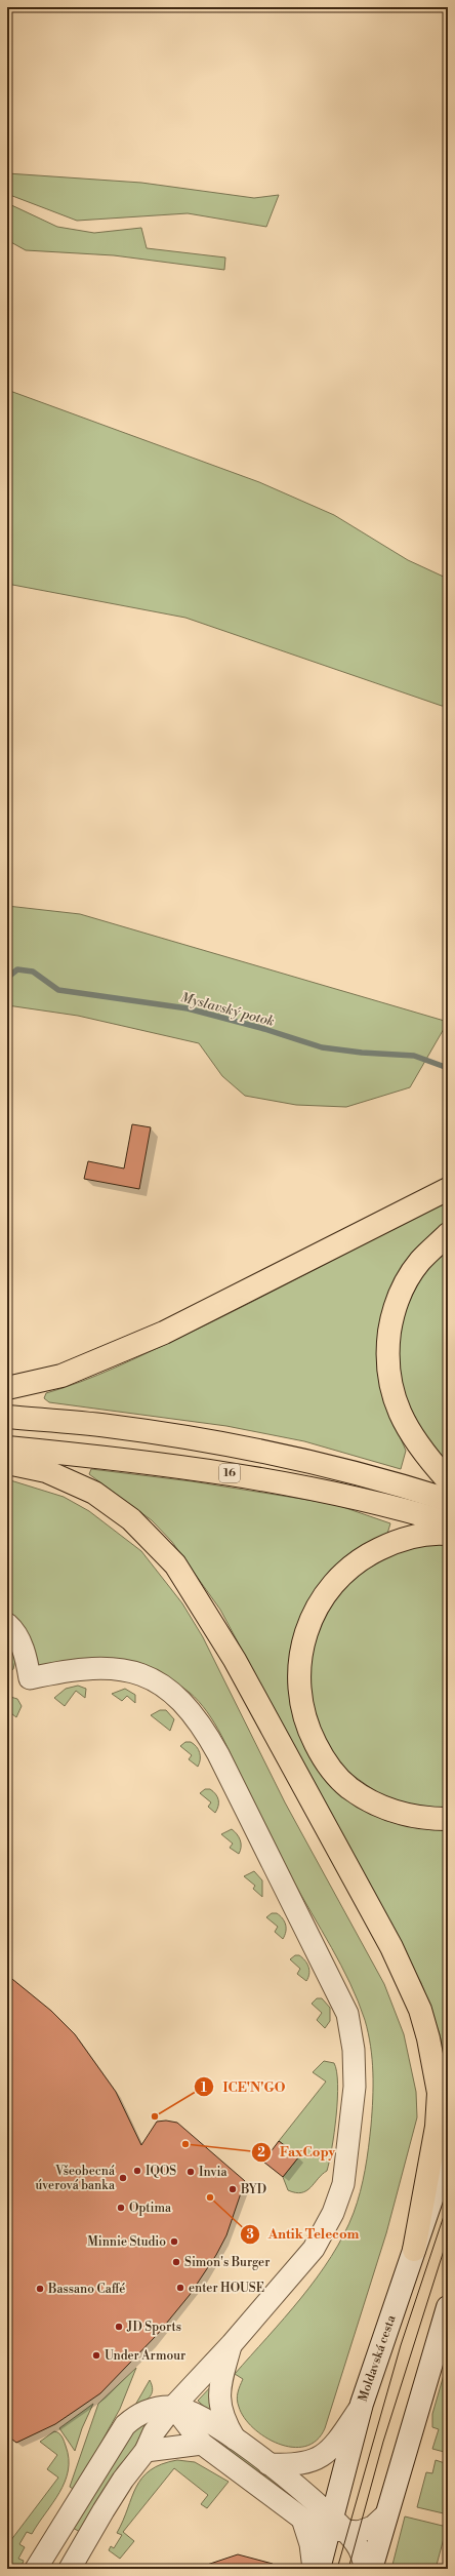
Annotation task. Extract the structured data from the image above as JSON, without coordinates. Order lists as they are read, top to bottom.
{
  "streets": {
    "highway": ["16"],
    "street": ["Moldavská cesta"]
  },
  "water": ["Myslavský potok"],
  "places": [
    "ICE'N'GO",
    "FaxCopy",
    "IQOS",
    "Invia",
    "Všeobecná úverová banka",
    "BYD",
    "Antik Telecom",
    "Optima",
    "Minnie Studio",
    "Simon's Burger",
    "enter HOUSE",
    "Bassano Caffé",
    "JD Sports",
    "Under Armour"
  ]
}
